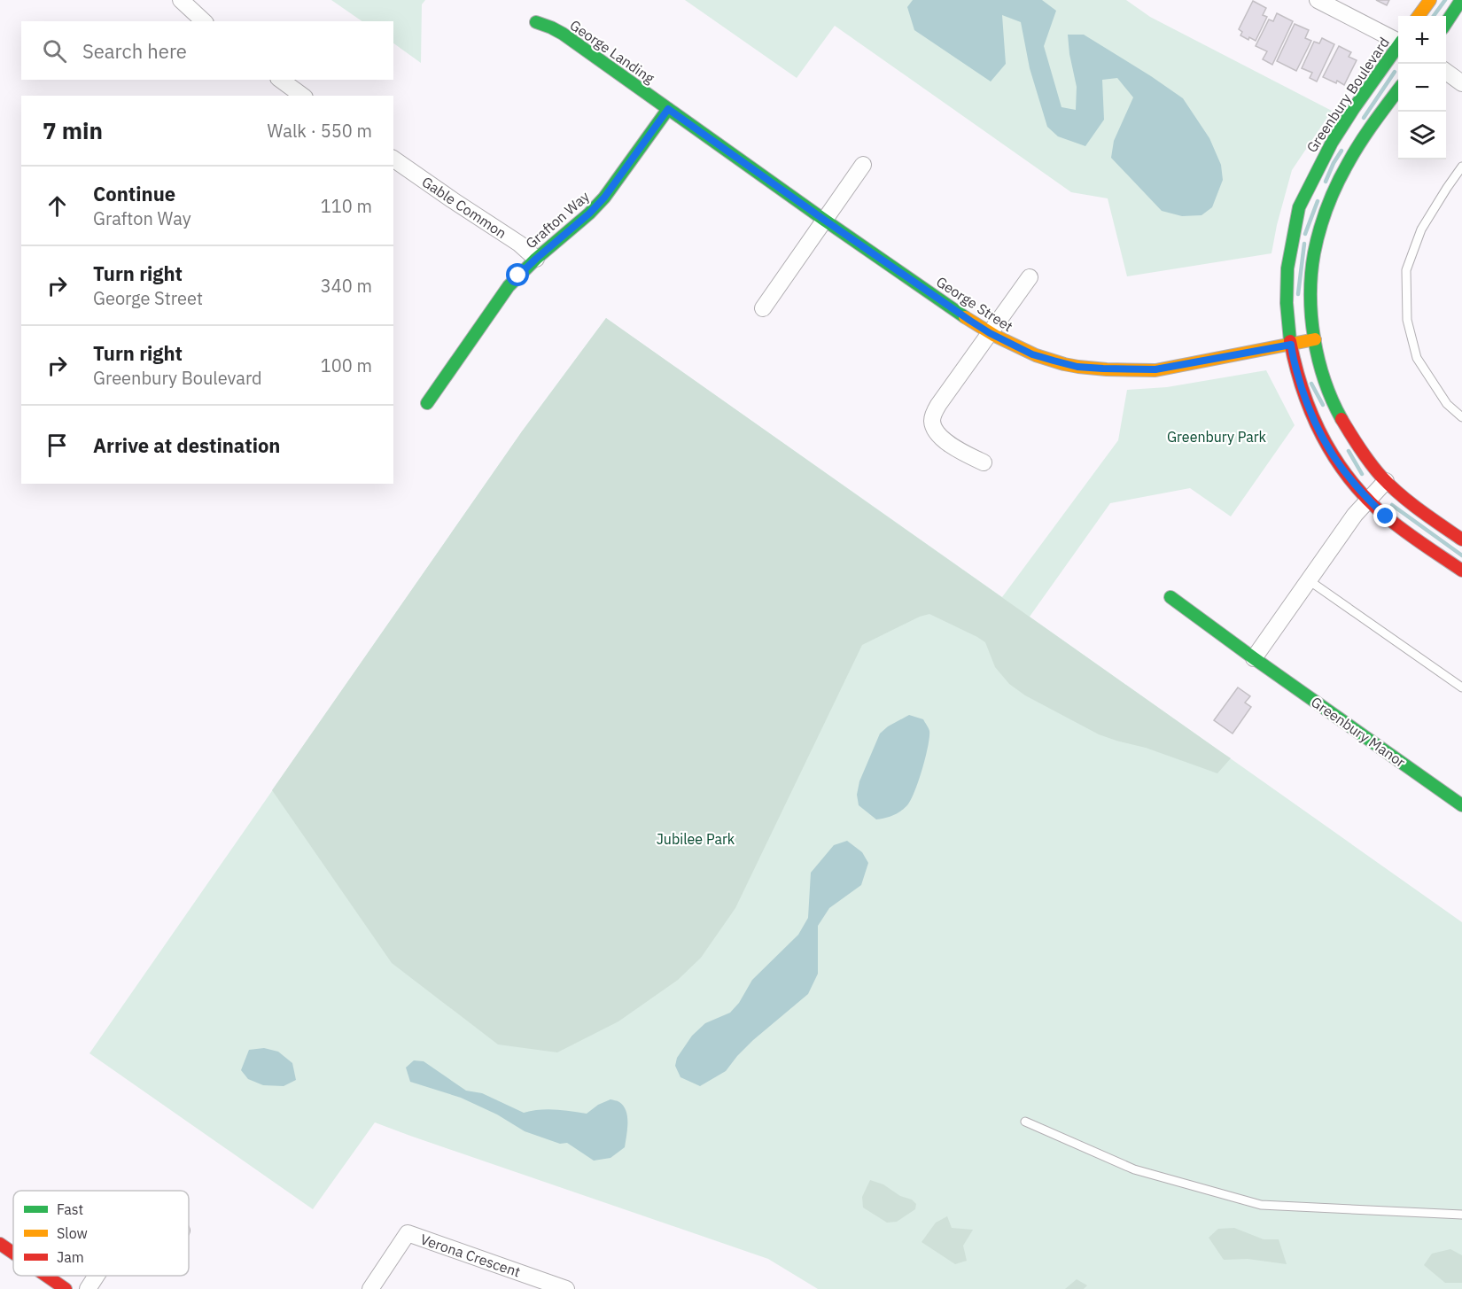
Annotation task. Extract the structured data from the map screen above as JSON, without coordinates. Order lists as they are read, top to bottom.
{
  "streets": {
    "street": [
      "George Landing",
      "Greenbury Boulevard",
      "Gable Common",
      "Grafton Way",
      "George Street",
      "Greenbury Manor",
      "Verona Crescent"
    ]
  },
  "crossings": [
    ["George Landing", "Grafton Way"],
    ["George Landing", "George Street"],
    ["Greenbury Boulevard", "George Street"],
    ["Gable Common", "Grafton Way"],
    ["Grafton Way", "George Street"]
  ],
  "parks": ["Greenbury Park", "Jubilee Park"],
  "legend": ["Fast", "Slow", "Jam"],
  "page": {
    "map_buttons": ["+", "−"],
    "search": "Search here",
    "heading": ["7 min", "Walk · 550 m"],
    "list": [
      ["Continue", "Grafton Way", "110 m"],
      ["Turn right", "George Street", "340 m"],
      ["Turn right", "Greenbury Boulevard", "100 m"],
      "Arrive at destination"
    ]
  }
}
